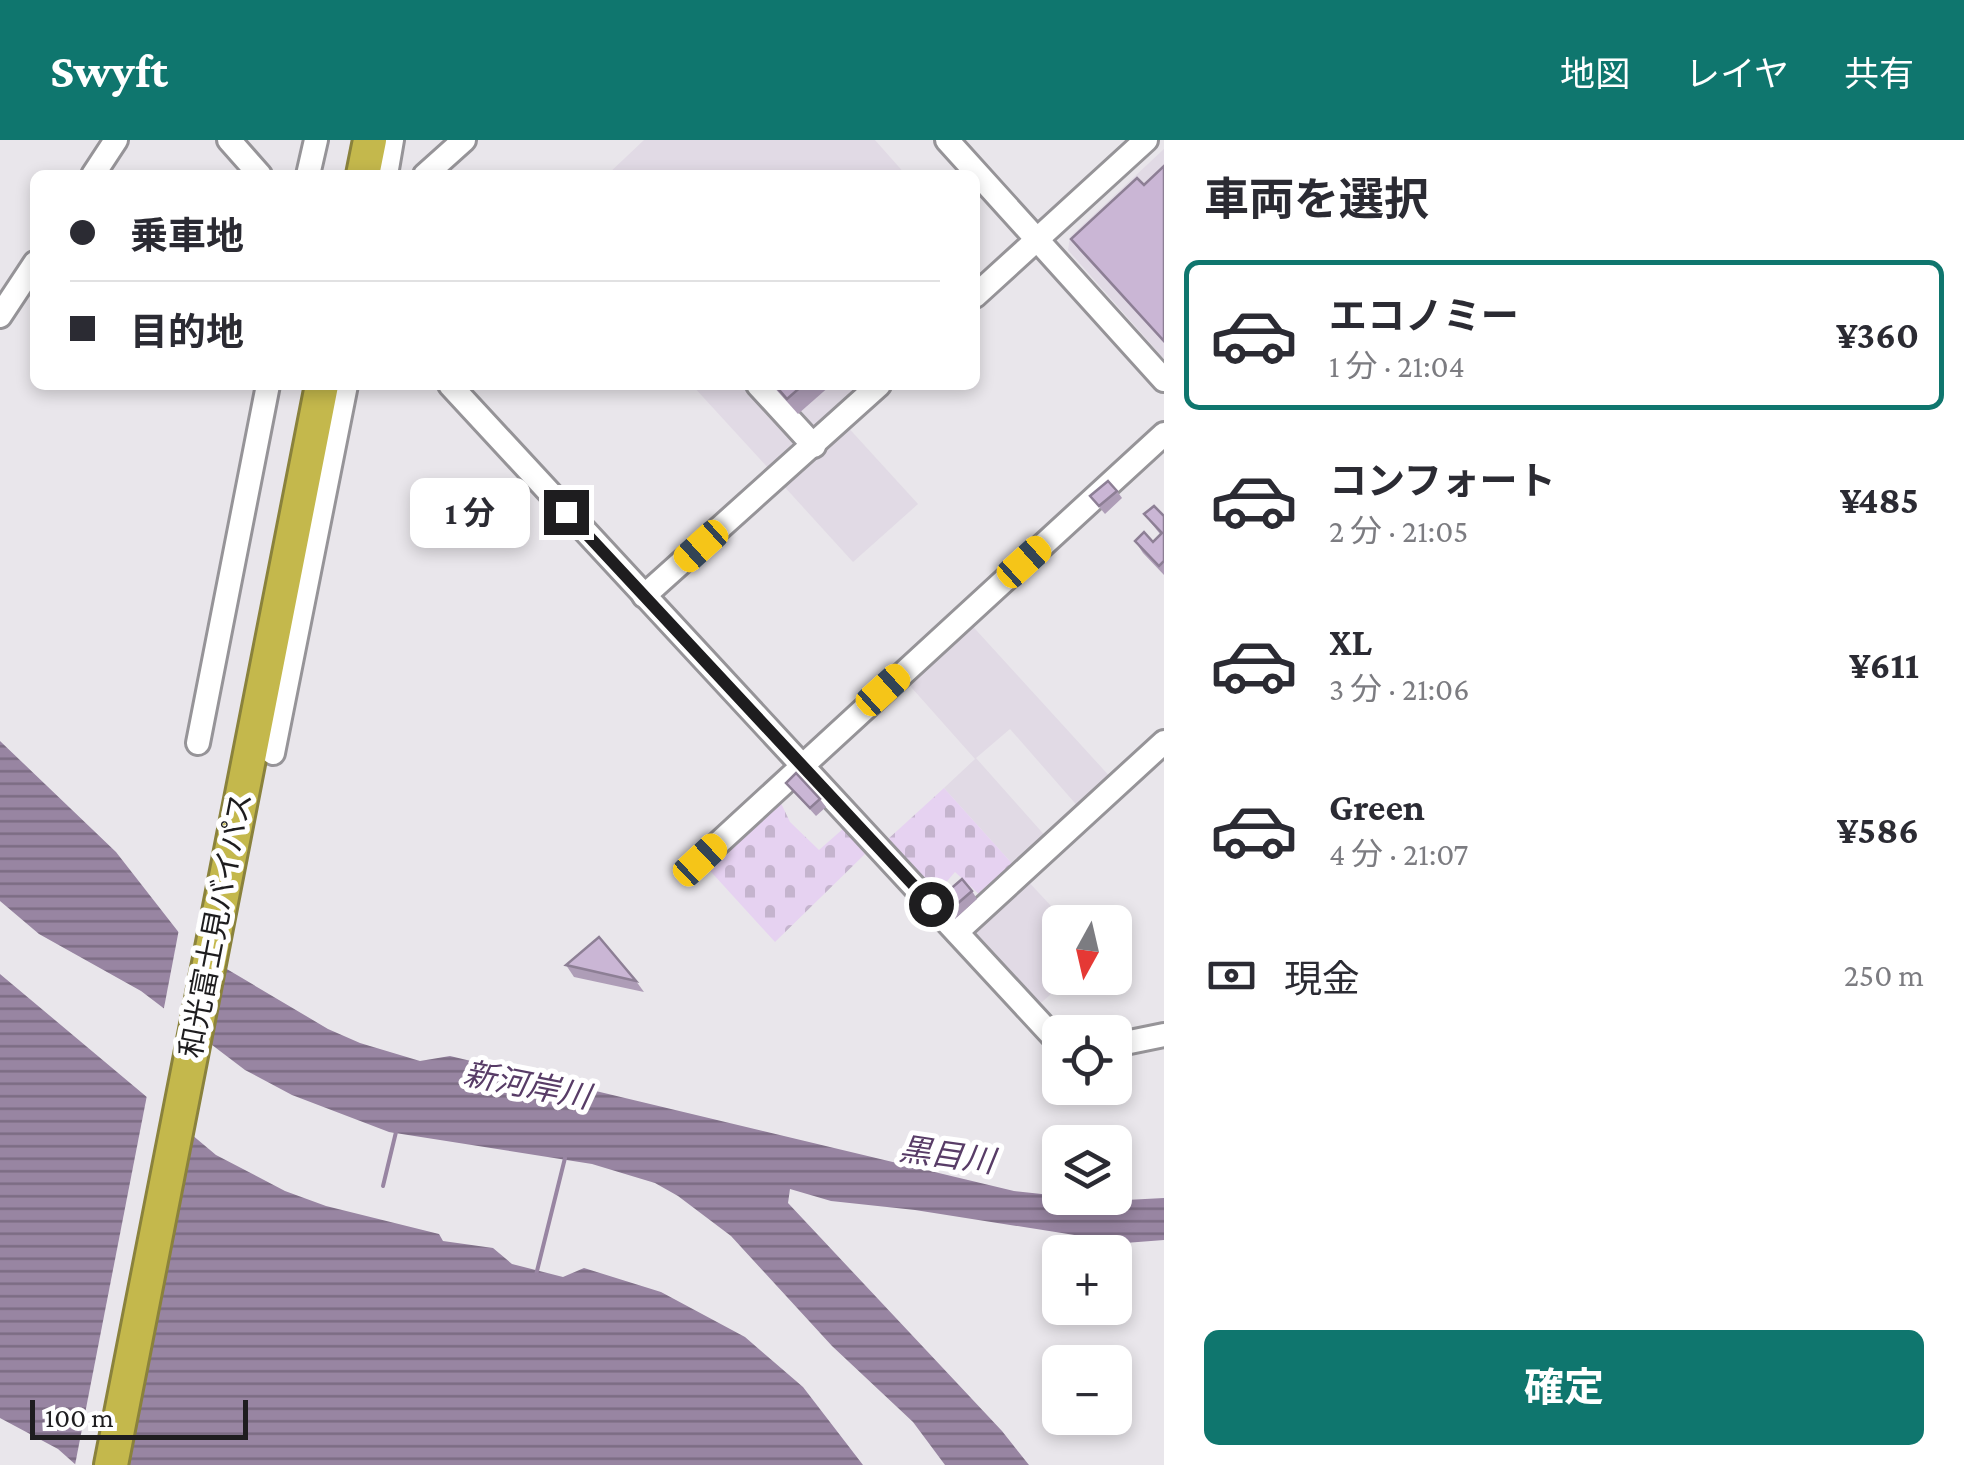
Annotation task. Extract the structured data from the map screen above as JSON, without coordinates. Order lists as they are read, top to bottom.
{
  "streets": {
    "highway": ["和光富士見バイパス"]
  },
  "water": ["新河岸川", "黒目川"],
  "scale_bar": "100 m",
  "north": "bottom",
  "page": {
    "header": "Swyft",
    "nav": ["地図", "レイヤ", "共有"],
    "heading": "車両を選択",
    "banner": ["乗車地", "目的地"],
    "list": [
      {
        "name": "エコノミー",
        "note": "1 分 · 21:04",
        "value": "¥360"
      },
      {
        "name": "コンフォート",
        "note": "2 分 · 21:05",
        "value": "¥485"
      },
      {
        "name": "XL",
        "note": "3 分 · 21:06",
        "value": "¥611"
      },
      {
        "name": "Green",
        "note": "4 分 · 21:07",
        "value": "¥586"
      }
    ],
    "bubble": "1 分",
    "map_buttons": ["+", "−"],
    "pay": ["現金", "250 m"],
    "buttons": "確定",
    "scale": "100 m"
  }
}
